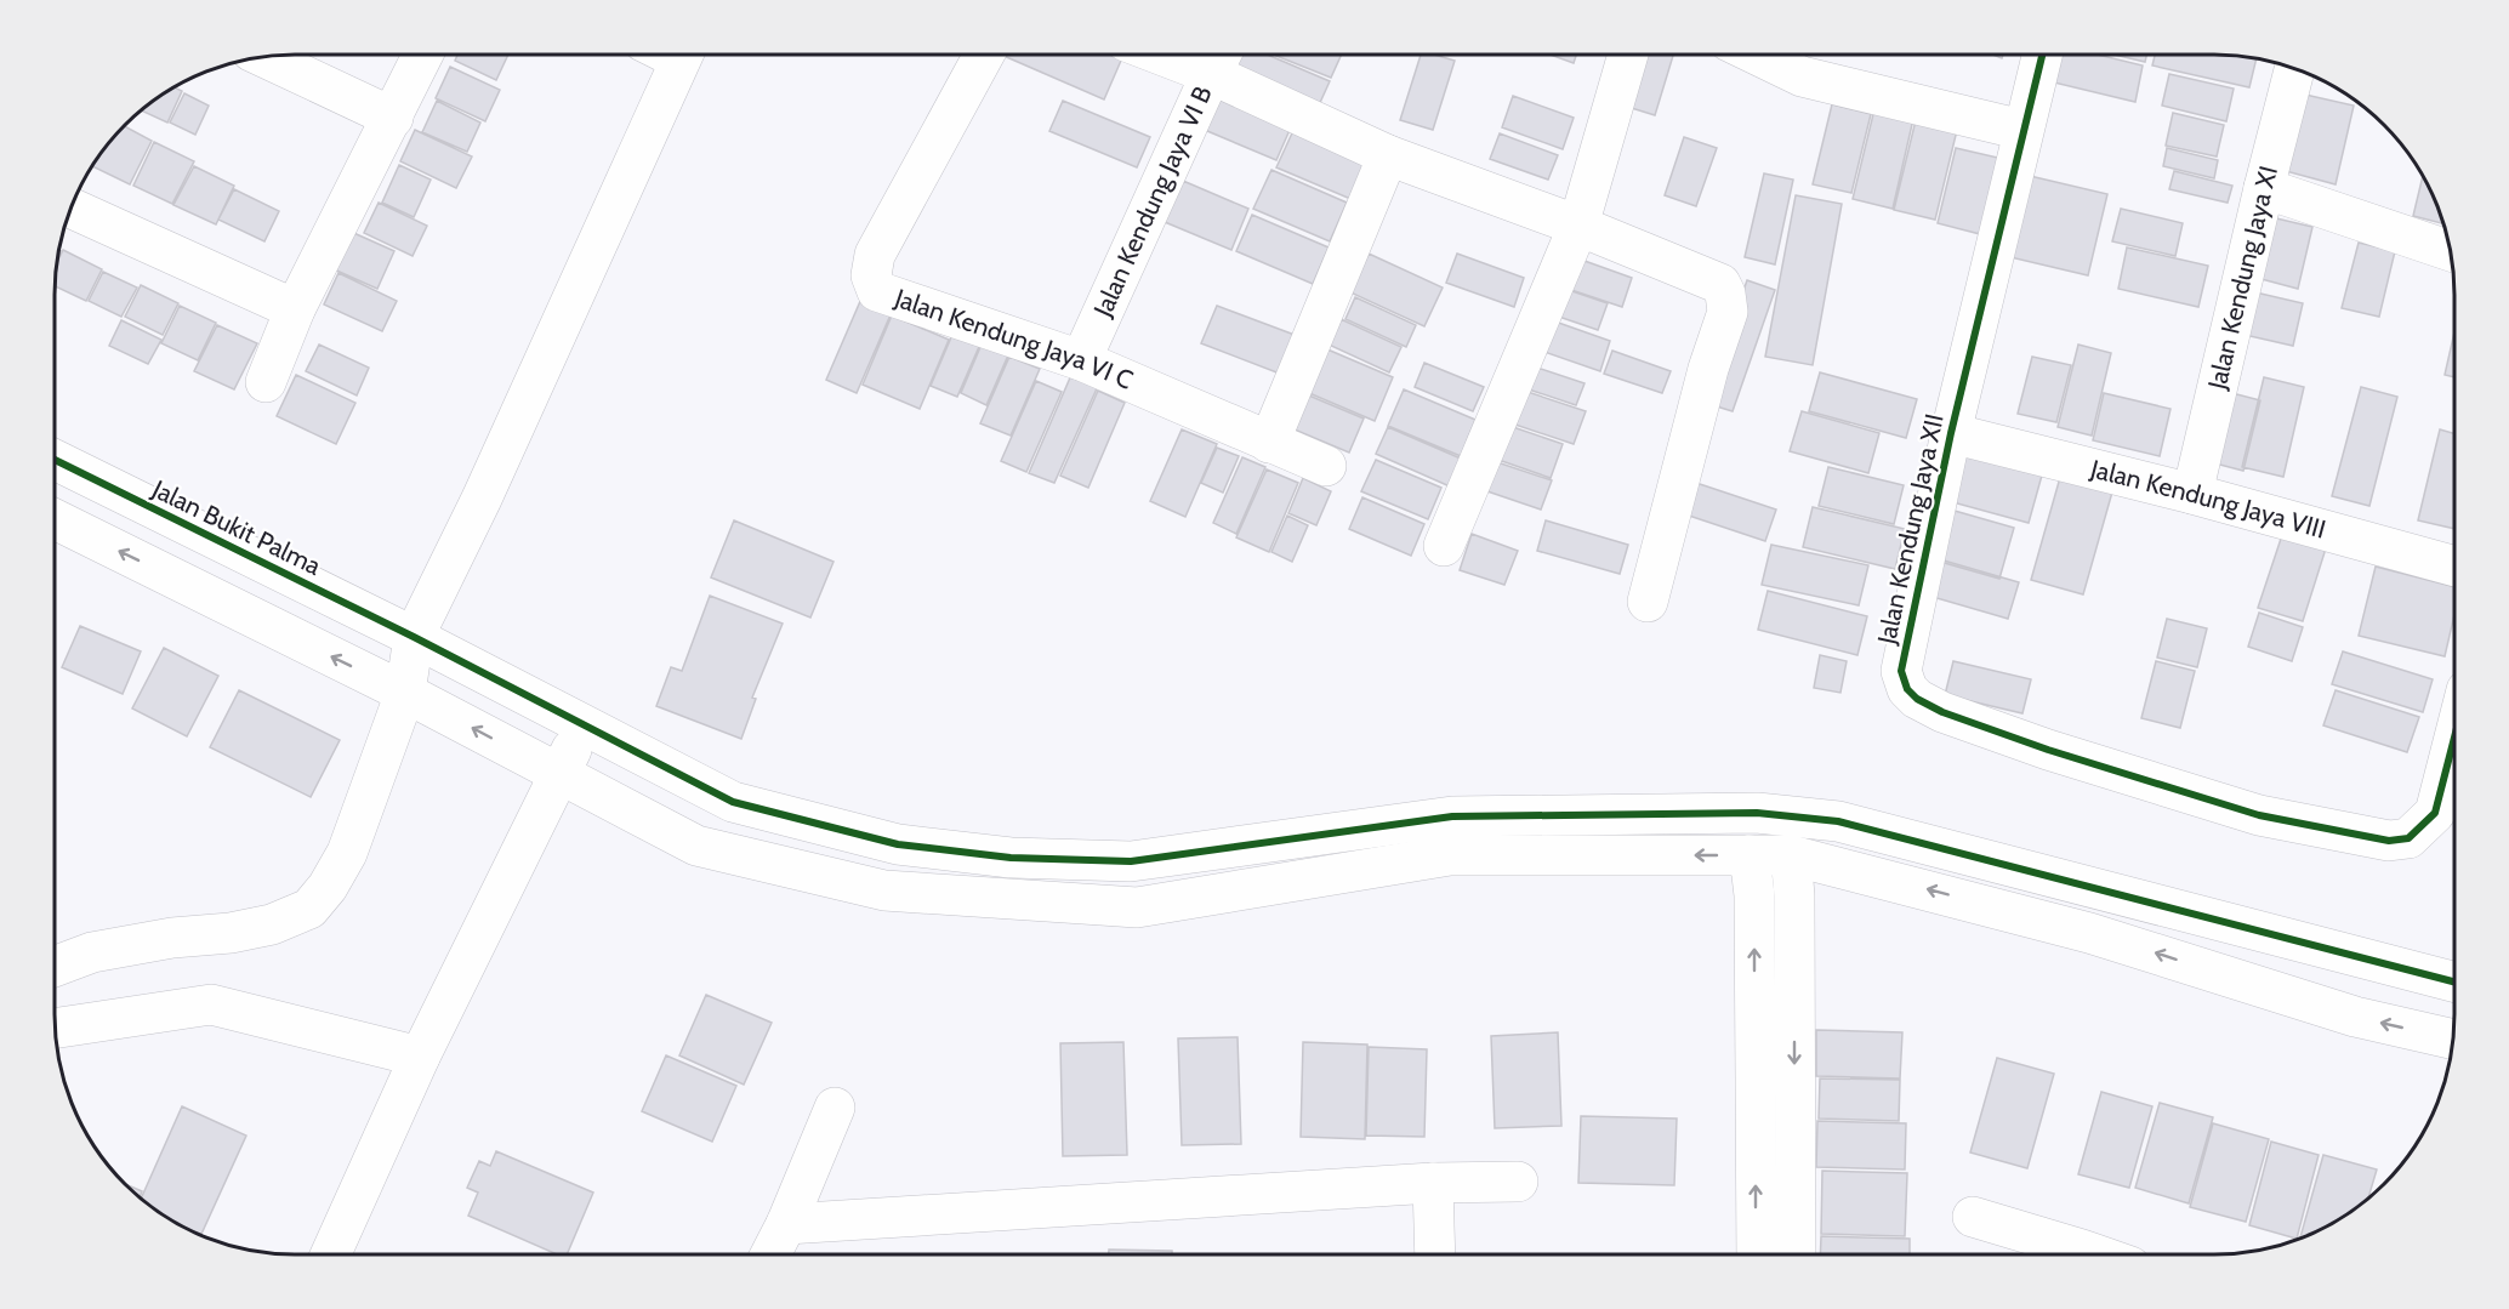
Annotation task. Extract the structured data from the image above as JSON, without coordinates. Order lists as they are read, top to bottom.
{
  "streets": {
    "street": [
      "Jalan Kendung Jaya VI B",
      "Jalan Kendung Jaya XI",
      "Jalan Kendung Jaya VI C",
      "Jalan Kendung Jaya VIII",
      "Jalan Bukit Palma",
      "Jalan Kendung Jaya XII"
    ]
  },
  "crossings": [
    ["Jalan Kendung Jaya VI B", "Jalan Kendung Jaya VI C"],
    ["Jalan Kendung Jaya XI", "Jalan Kendung Jaya VIII"],
    ["Jalan Kendung Jaya VIII", "Jalan Kendung Jaya XII"]
  ]
}
